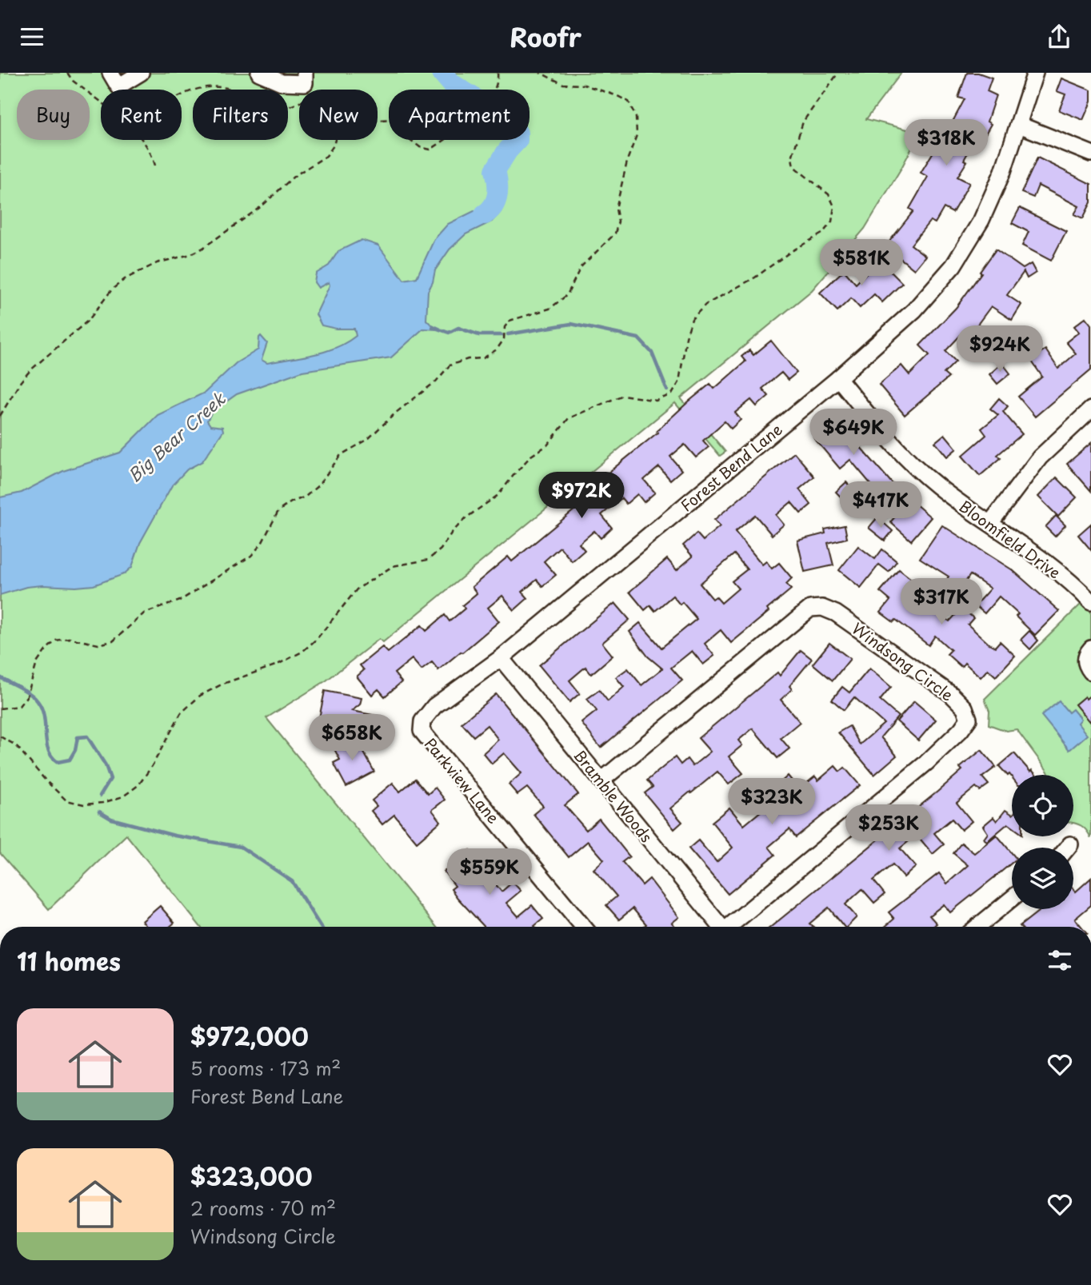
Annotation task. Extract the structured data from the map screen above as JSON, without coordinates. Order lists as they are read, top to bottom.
{
  "streets": {
    "street": [
      "Forest Bend Lane",
      "Bloomfield Drive",
      "Windsong Circle",
      "Parkview Lane",
      "Bramble Woods"
    ]
  },
  "crossings": [
    ["Forest Bend Lane", "Bloomfield Drive"],
    ["Forest Bend Lane", "Parkview Lane"],
    ["Forest Bend Lane", "Bramble Woods"],
    ["Windsong Circle", "Bramble Woods"]
  ],
  "water": ["Big Bear Creek"],
  "page": {
    "header": "Roofr",
    "chip": [
      "Buy",
      "Rent",
      "Filters",
      "New",
      "Apartment"
    ],
    "price": [
      "$318K",
      "$581K",
      "$924K",
      "$649K",
      "$972K",
      "$417K",
      "$317K",
      "$658K",
      "$323K",
      "$253K",
      "$559K"
    ],
    "heading": "11 homes",
    "list": [
      {
        "name": "$972,000",
        "note": "5 rooms · 173 m² · Forest Bend Lane"
      },
      {
        "name": "$323,000",
        "note": "2 rooms · 70 m² · Windsong Circle"
      }
    ]
  }
}
